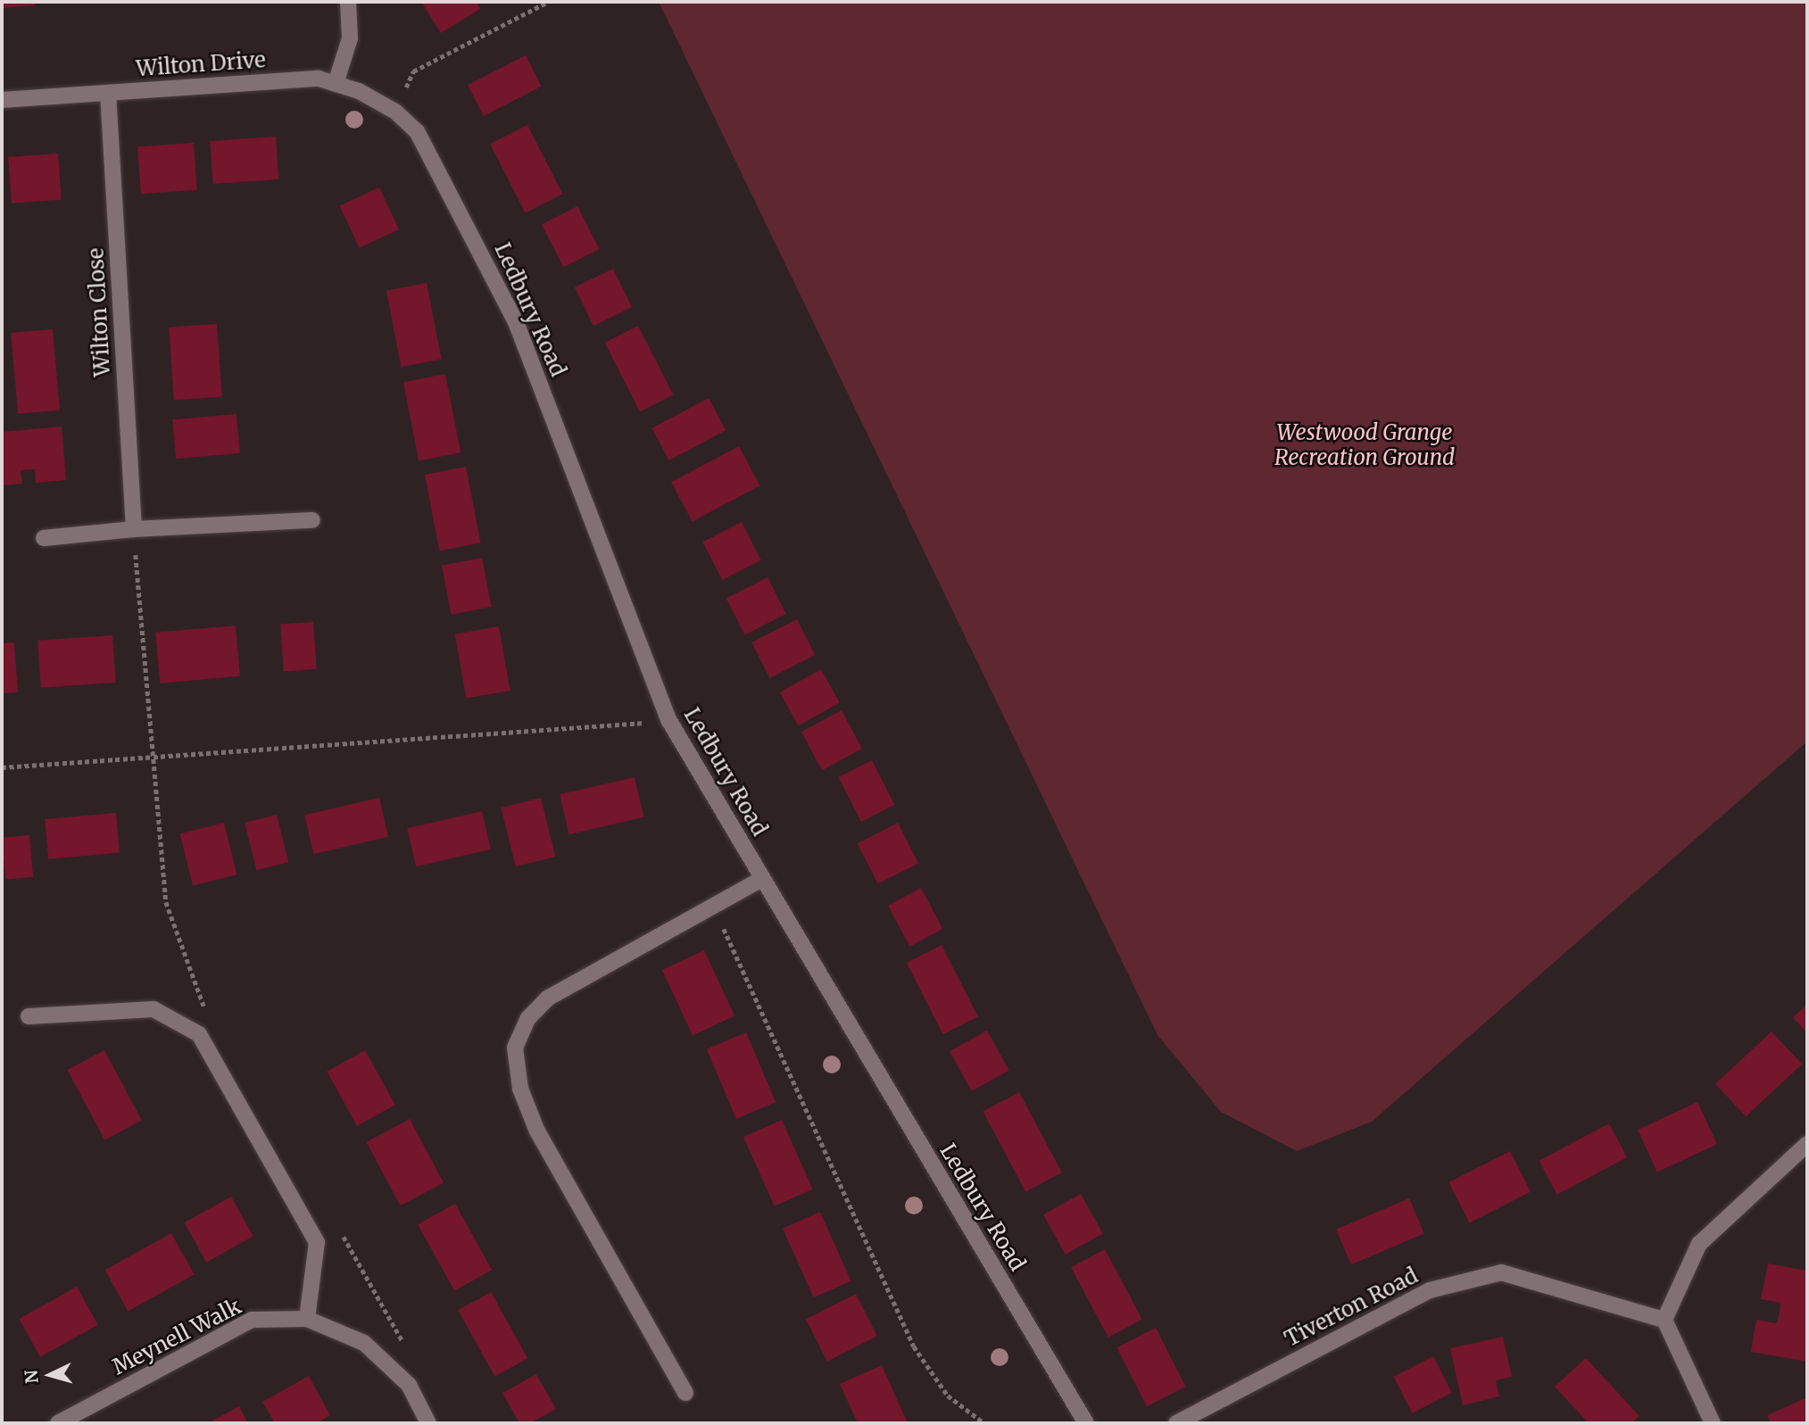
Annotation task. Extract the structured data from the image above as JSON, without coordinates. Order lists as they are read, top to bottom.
{
  "streets": {
    "street": [
      "Wilton Drive",
      "Ledbury Road",
      "Wilton Close",
      "Tiverton Road",
      "Meynell Walk"
    ]
  },
  "crossings": [
    ["Wilton Drive", "Ledbury Road"],
    ["Wilton Drive", "Wilton Close"]
  ],
  "parks": ["Westwood Grange Recreation Ground"],
  "north": "left"
}
